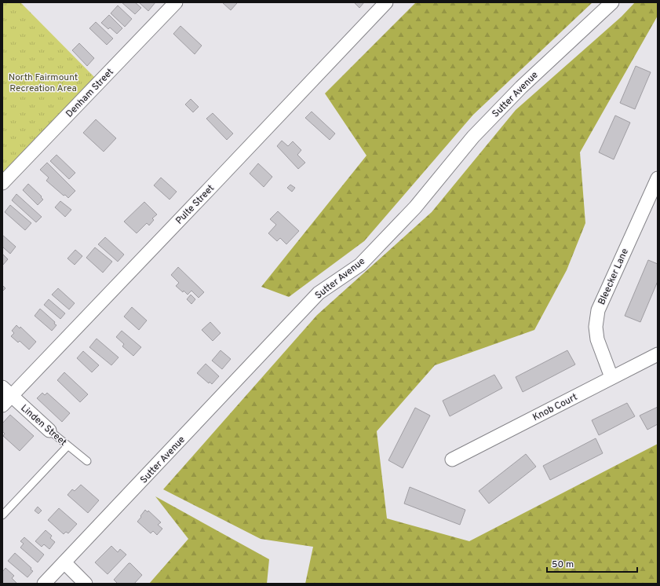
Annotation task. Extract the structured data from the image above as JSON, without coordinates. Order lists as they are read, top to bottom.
{
  "streets": {
    "street": [
      "Denham Street",
      "Sutter Avenue",
      "Pulte Street",
      "Bleecker Lane",
      "Knob Court",
      "Linden Street"
    ]
  },
  "crossings": [
    ["Pulte Street", "Linden Street"],
    ["Bleecker Lane", "Knob Court"]
  ],
  "parks": ["North Fairmount Recreation Area"],
  "scale_bar": "50 m"
}
